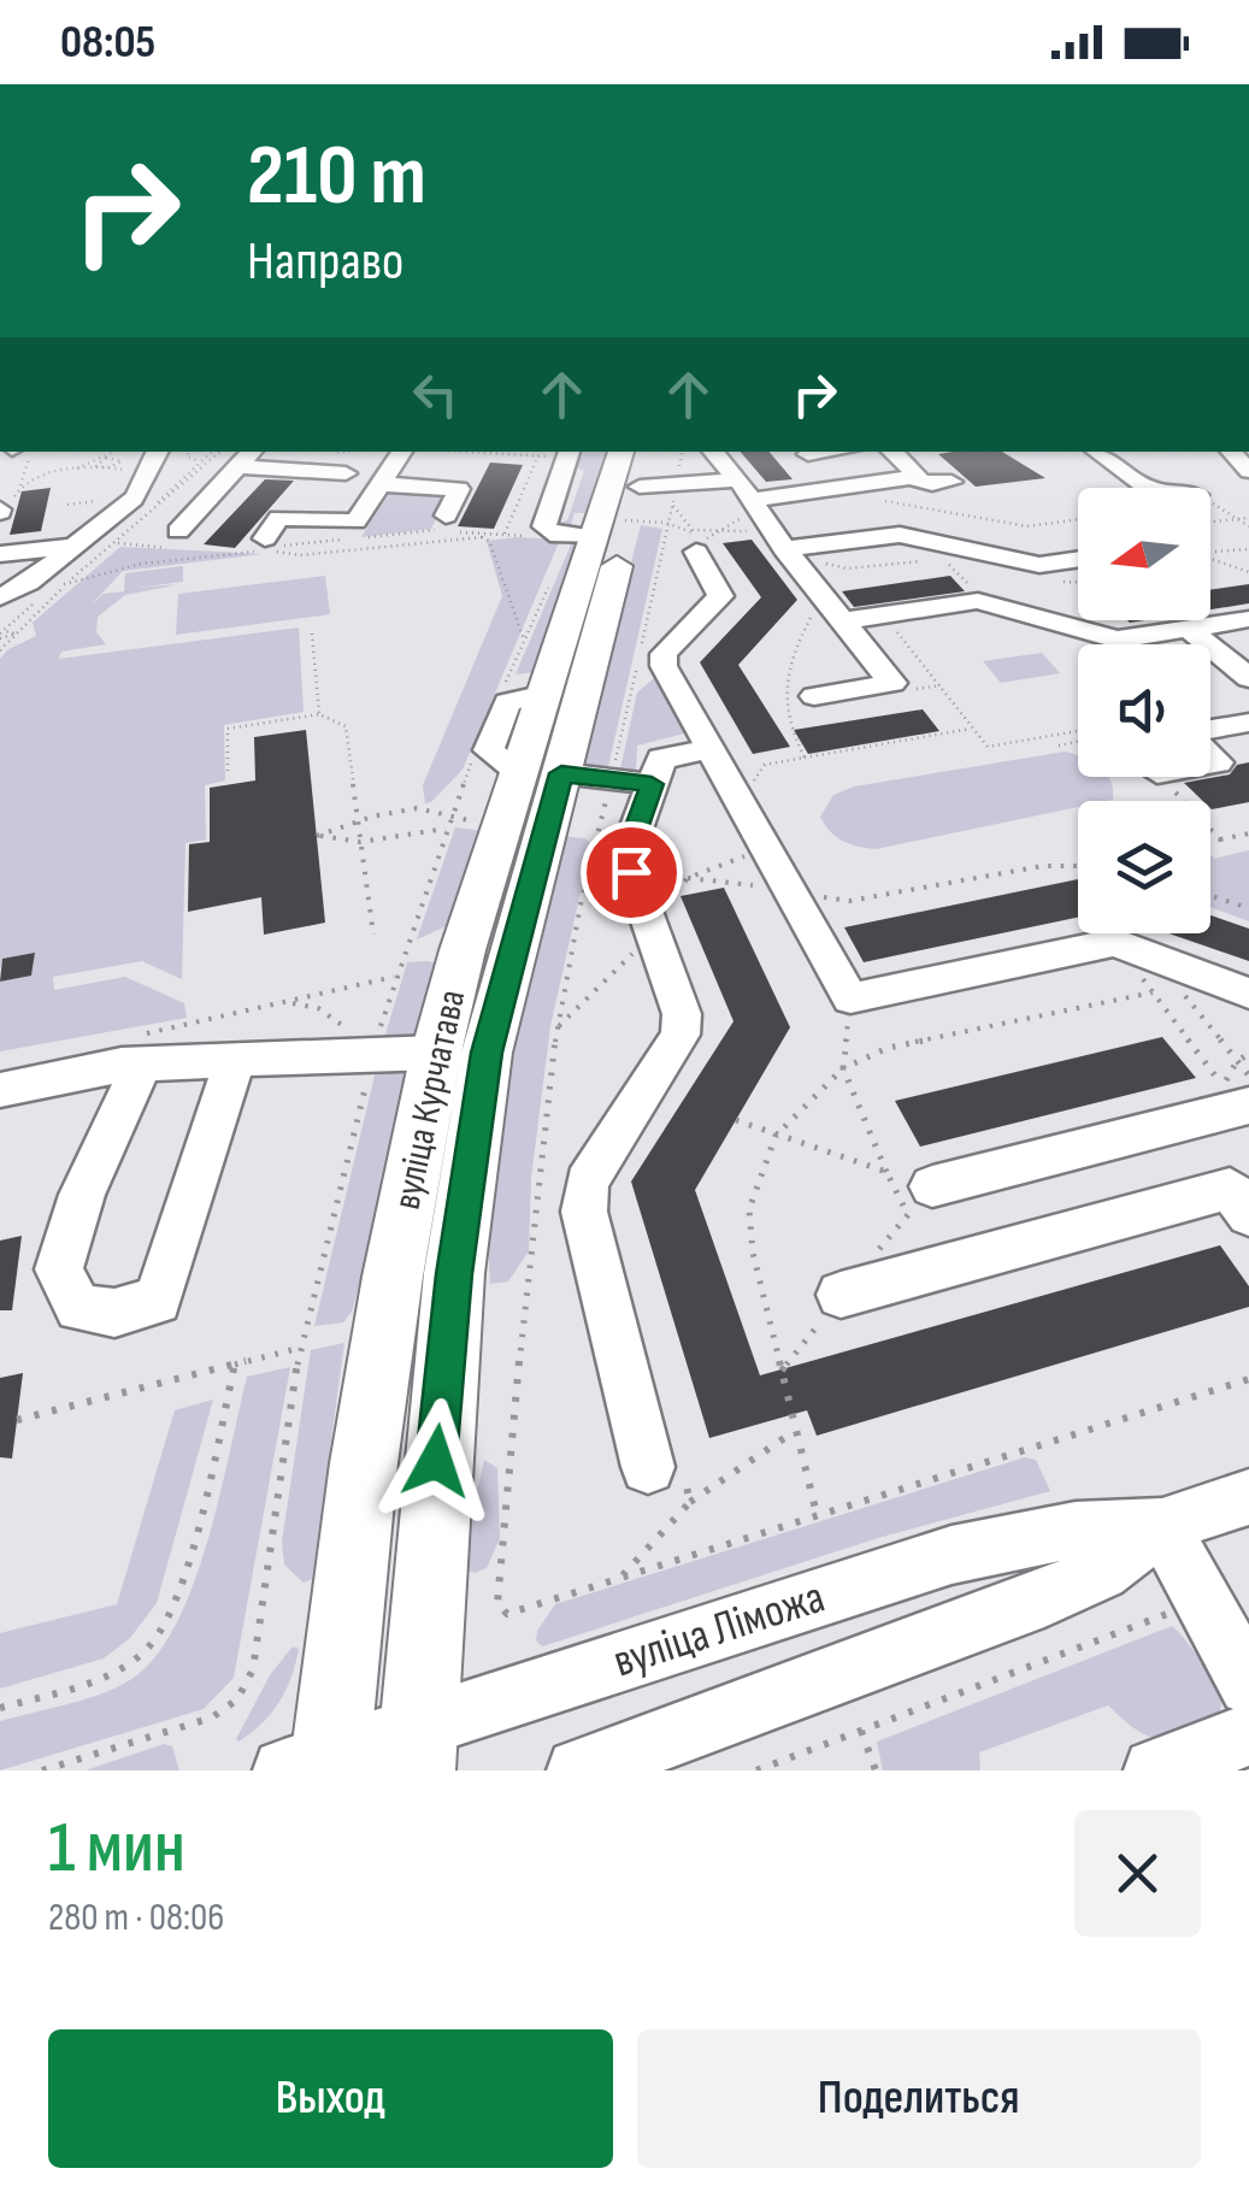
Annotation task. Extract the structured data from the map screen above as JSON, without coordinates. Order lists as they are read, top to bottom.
{
  "streets": {
    "main road": ["вуліца Курчатава"],
    "street": ["вуліца Ліможа"]
  },
  "crossings": [
    ["вуліца Курчатава", "вуліца Ліможа"]
  ],
  "north": "left",
  "page": {
    "status": "08:05",
    "turn": ["210 m", "Направо"],
    "heading": ["1 мин", "280 m · 08:06"],
    "buttons": ["Выход", "Поделиться"]
  }
}
